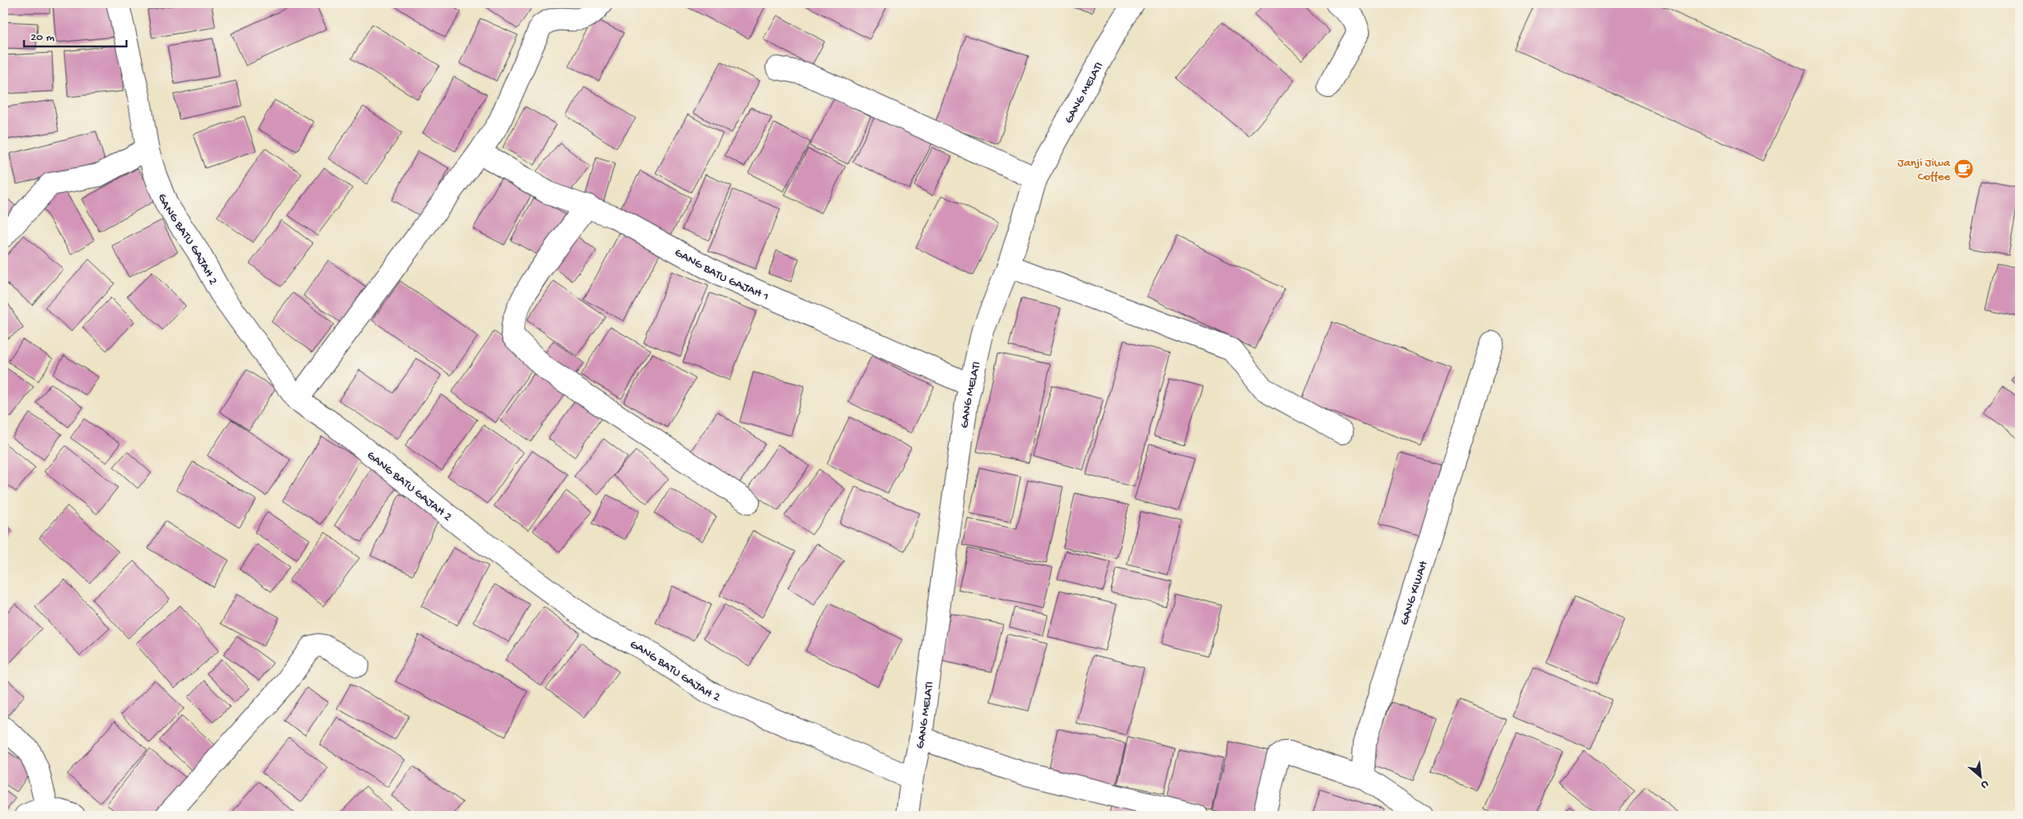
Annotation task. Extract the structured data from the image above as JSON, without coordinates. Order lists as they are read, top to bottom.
{
  "streets": {
    "street": [
      "GANG MELATI",
      "GANG BATU GAJAH 2",
      "GANG BATU GAJAH 1",
      "GANG KIWAH"
    ]
  },
  "crossings": [
    ["GANG MELATI", "GANG BATU GAJAH 2"],
    ["GANG MELATI", "GANG BATU GAJAH 1"]
  ],
  "places": {
    "cafe": ["Janji Jiwa Coffee"]
  },
  "scale_bar": "20 m",
  "north": "bottom right"
}
